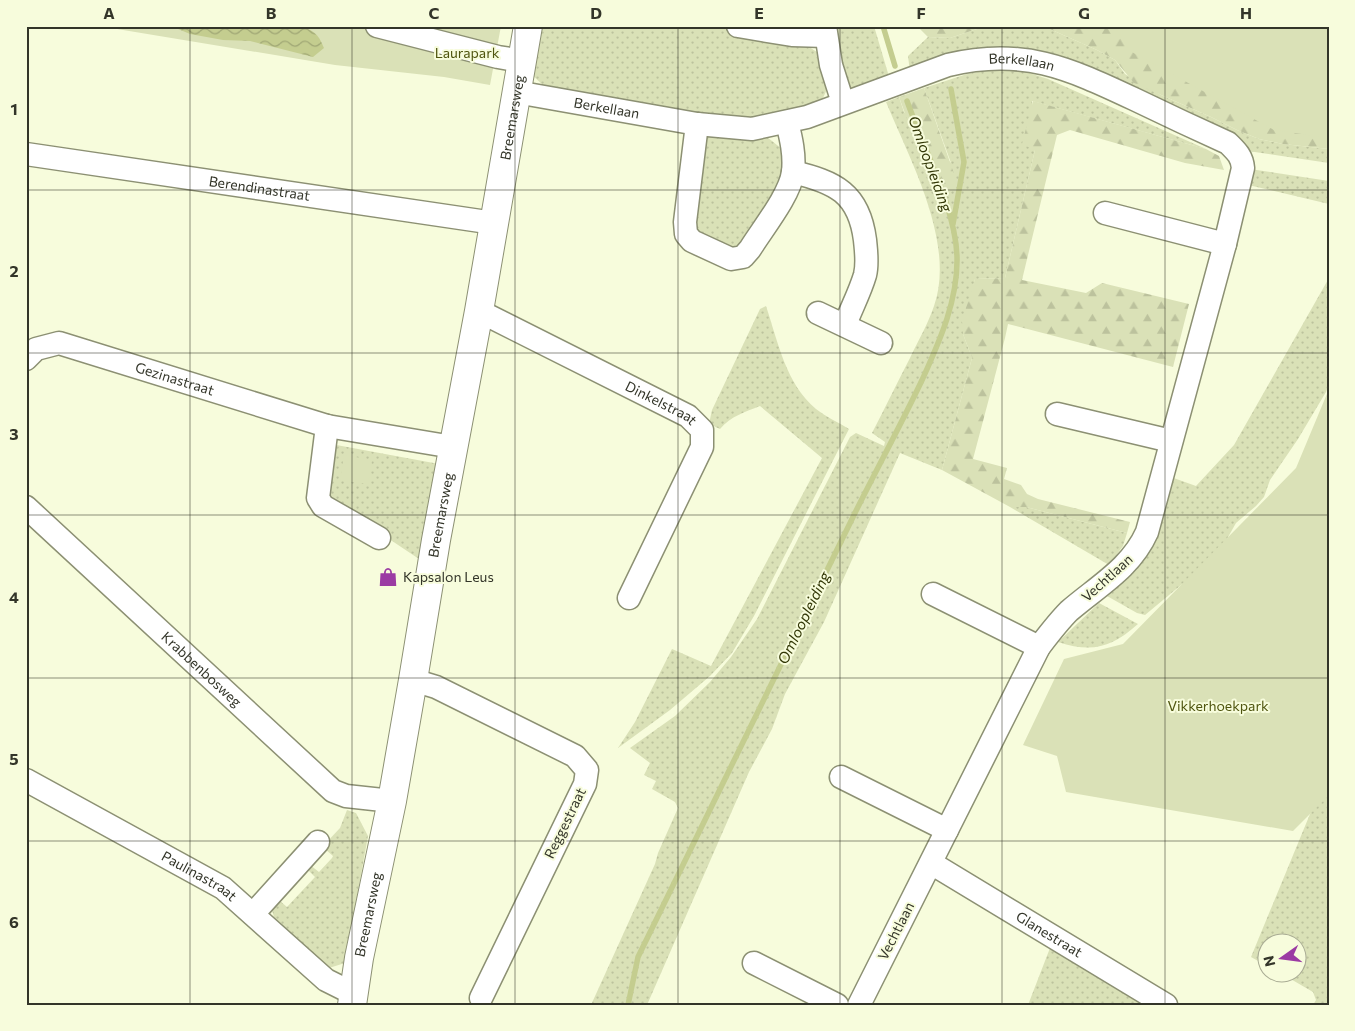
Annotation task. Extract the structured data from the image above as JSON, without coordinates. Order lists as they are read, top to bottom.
{
  "streets": {
    "street": [
      "Berkellaan",
      "Breemarsweg",
      "Berendinastraat",
      "Gezinastraat",
      "Dinkelstraat",
      "Vechtlaan",
      "Krabbenbosweg",
      "Reggestraat",
      "Paulinastraat",
      "Glanestraat"
    ]
  },
  "crossings": [
    ["Berkellaan", "Breemarsweg"],
    ["Berkellaan", "Vechtlaan"],
    ["Breemarsweg", "Berendinastraat"],
    ["Breemarsweg", "Gezinastraat"],
    ["Breemarsweg", "Dinkelstraat"],
    ["Breemarsweg", "Krabbenbosweg"],
    ["Breemarsweg", "Reggestraat"],
    ["Breemarsweg", "Paulinastraat"],
    ["Vechtlaan", "Glanestraat"]
  ],
  "water": ["Omloopleiding"],
  "parks": ["Laurapark", "Vikkerhoekpark"],
  "places": {
    "shop": ["Kapsalon Leus"]
  },
  "north": "left",
  "grid": {
    "columns": [
      "A",
      "B",
      "C",
      "D",
      "E",
      "F",
      "G",
      "H"
    ],
    "rows": [
      "1",
      "2",
      "3",
      "4",
      "5",
      "6"
    ]
  }
}
